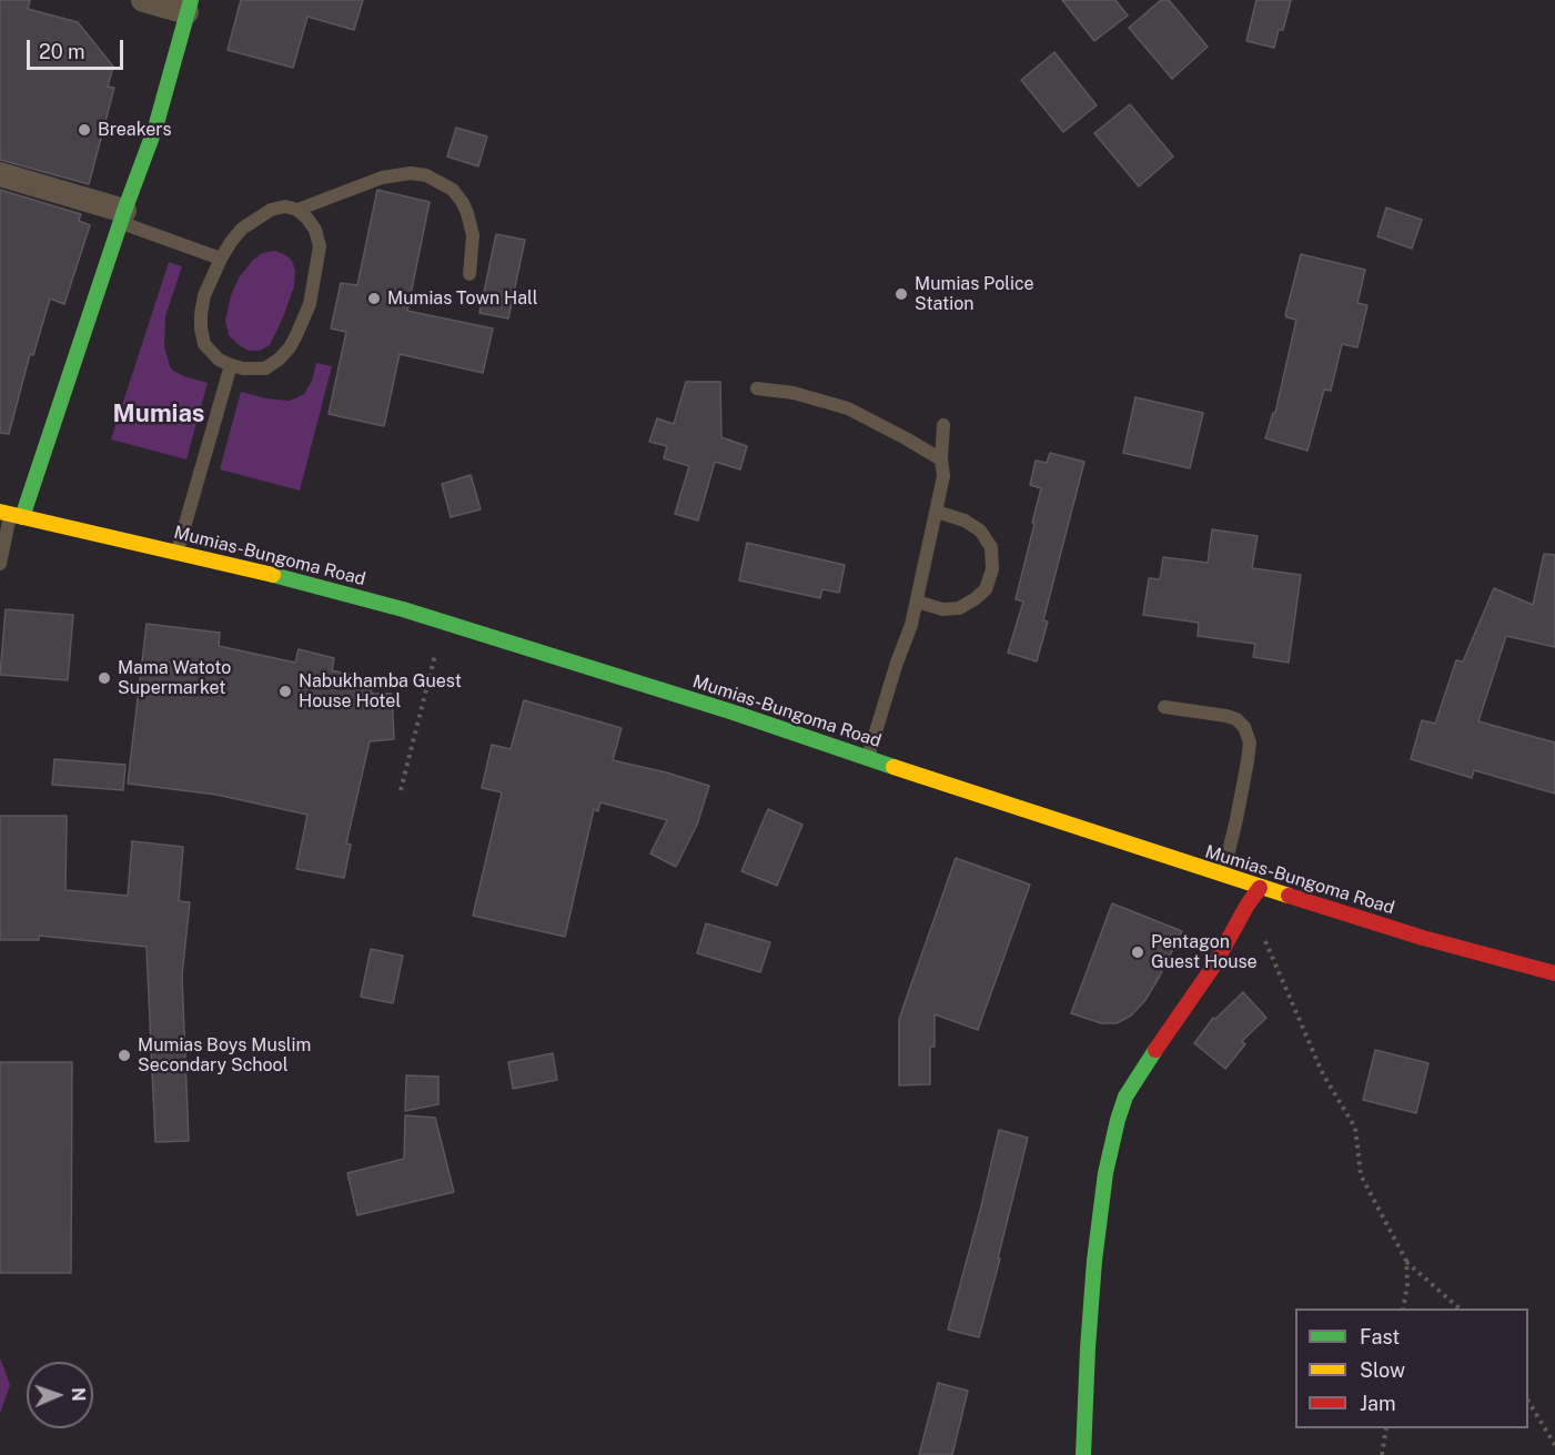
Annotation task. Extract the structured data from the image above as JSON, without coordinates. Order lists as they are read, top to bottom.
{
  "streets": {
    "street": ["Mumias-Bungoma Road"]
  },
  "districts": ["Mumias"],
  "places": [
    "Breakers",
    "Mumias Police Station",
    "Mumias Town Hall",
    "Mama Watoto Supermarket",
    "Nabukhamba Guest House Hotel",
    "Pentagon Guest House",
    "Mumias Boys Muslim Secondary School"
  ],
  "legend": ["Fast", "Slow", "Jam"],
  "scale_bar": "20 m",
  "north": "right"
}
